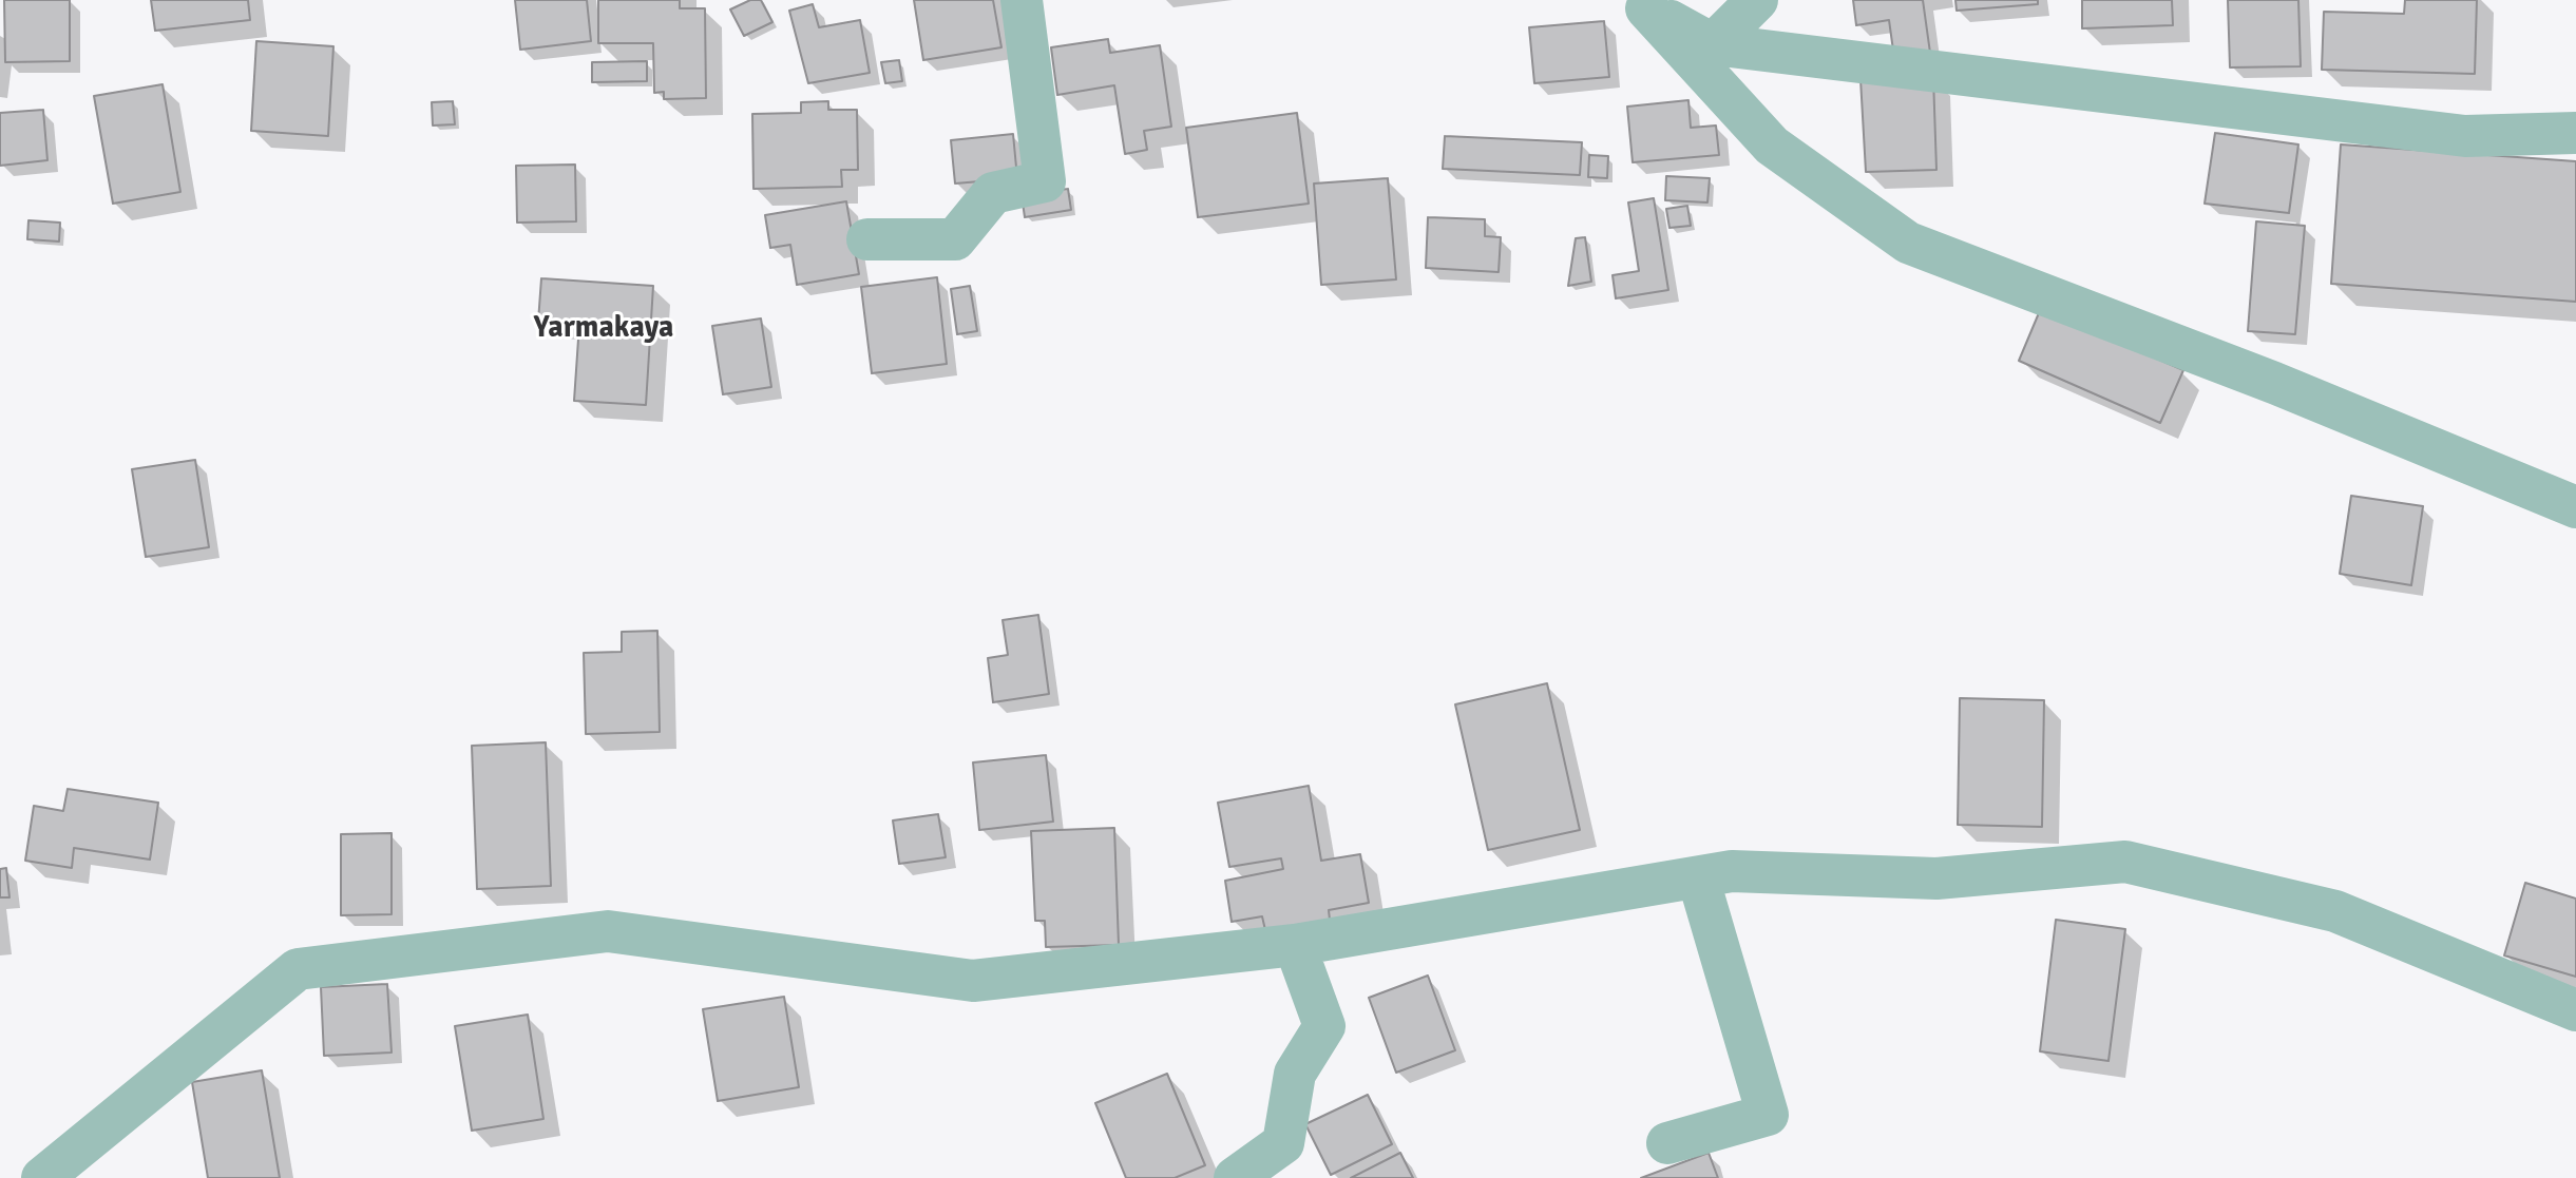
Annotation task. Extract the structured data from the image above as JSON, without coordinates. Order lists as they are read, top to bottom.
{
  "districts": ["Yarmakaya"]
}
